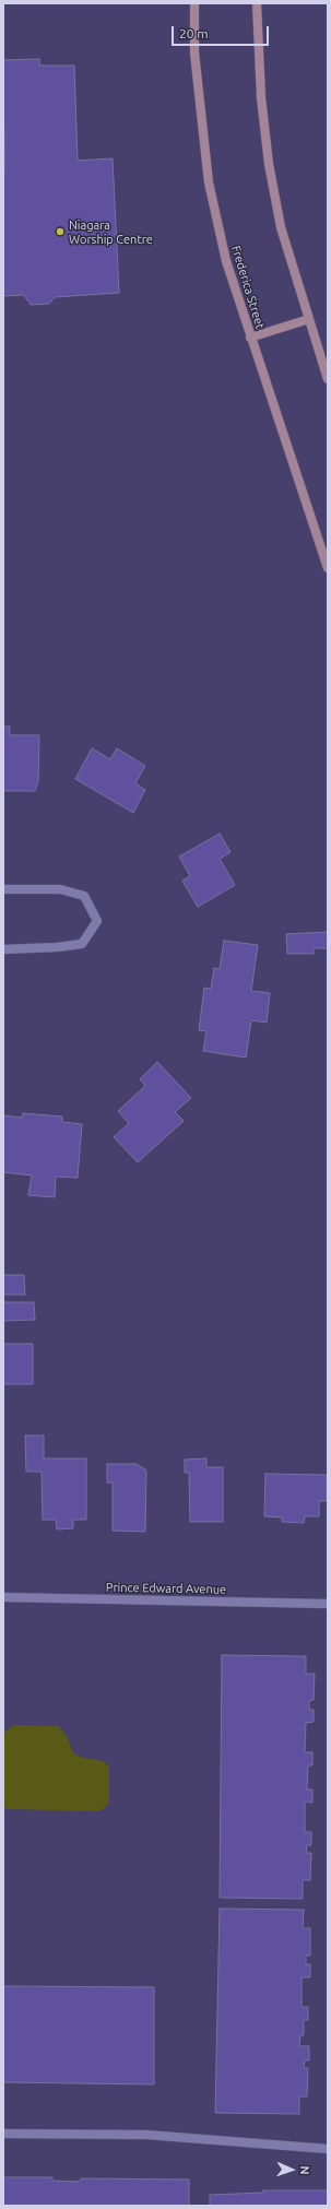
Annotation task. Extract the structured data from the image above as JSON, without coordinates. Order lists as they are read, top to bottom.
{
  "streets": {
    "main road": ["Frederica Street"],
    "street": ["Prince Edward Avenue"]
  },
  "places": ["Niagara Worship Centre"],
  "scale_bar": "20 m",
  "north": "right"
}
